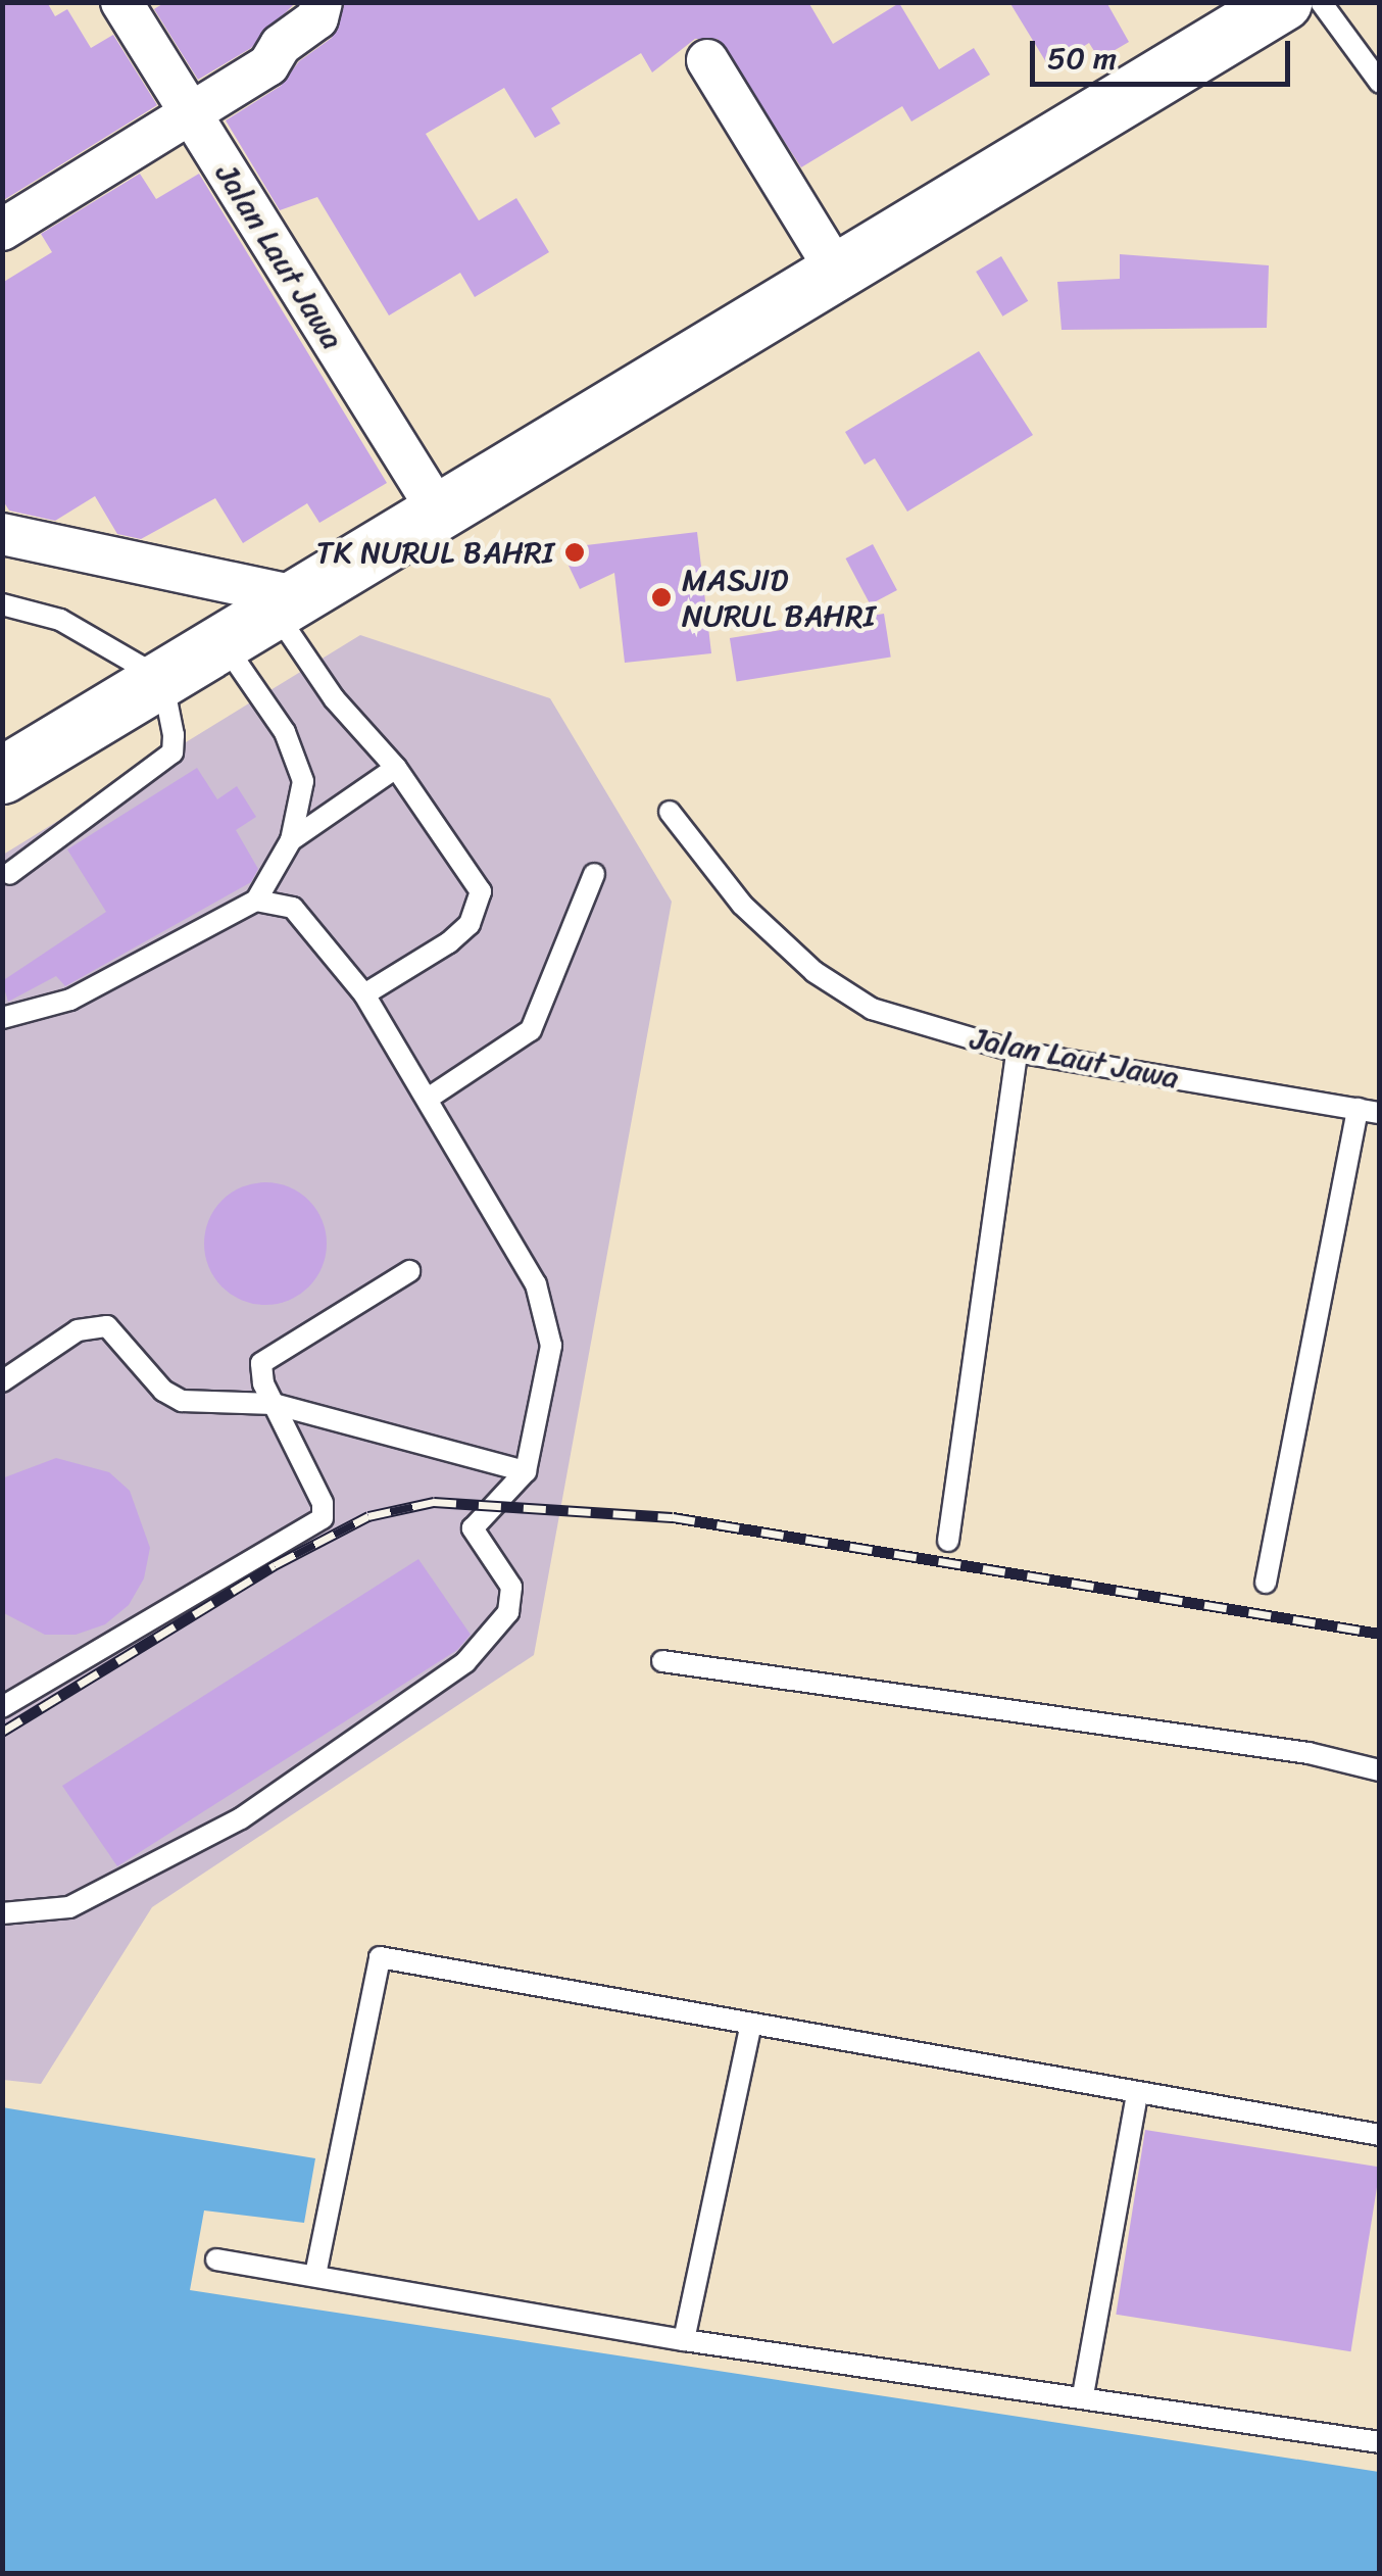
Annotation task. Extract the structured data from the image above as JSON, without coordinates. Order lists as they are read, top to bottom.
{
  "streets": {
    "street": ["Jalan Laut Jawa"]
  },
  "places": ["TK NURUL BAHRI", "MASJID NURUL BAHRI"],
  "scale_bar": "50 m"
}
